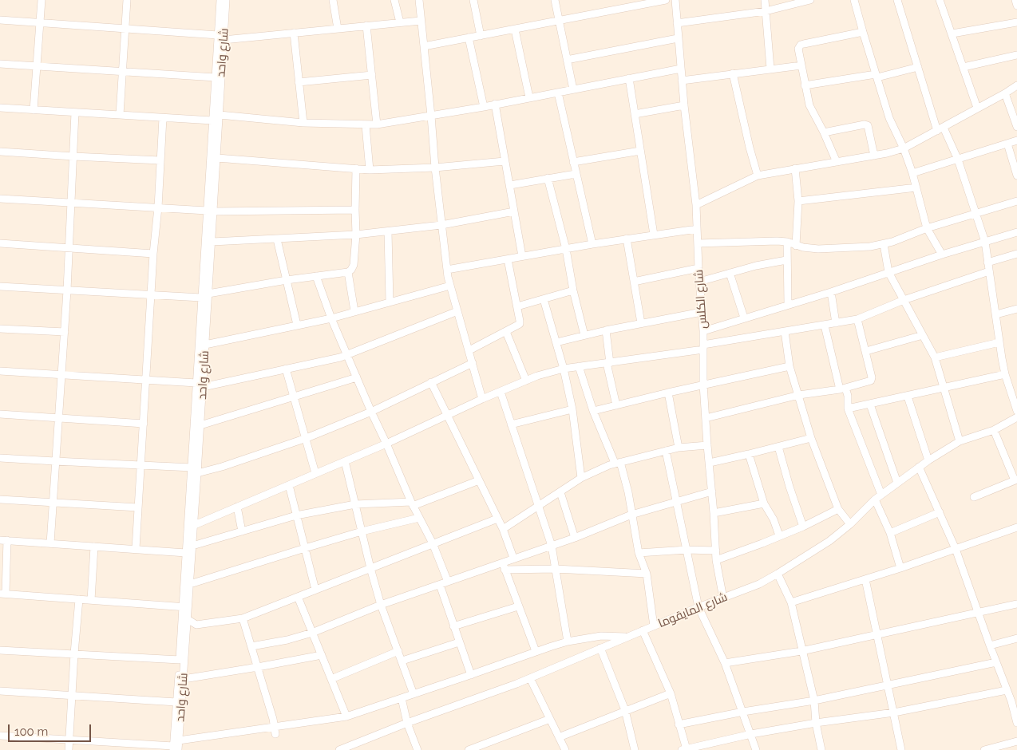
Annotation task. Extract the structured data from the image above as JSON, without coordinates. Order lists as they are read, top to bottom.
{
  "streets": {
    "street": ["شارع واحد", "شارع الكلس", "شارع المايقوما"]
  },
  "crossings": [
    ["شارع الكلس", "شارع المايقوما"]
  ],
  "scale_bar": "100 m"
}
